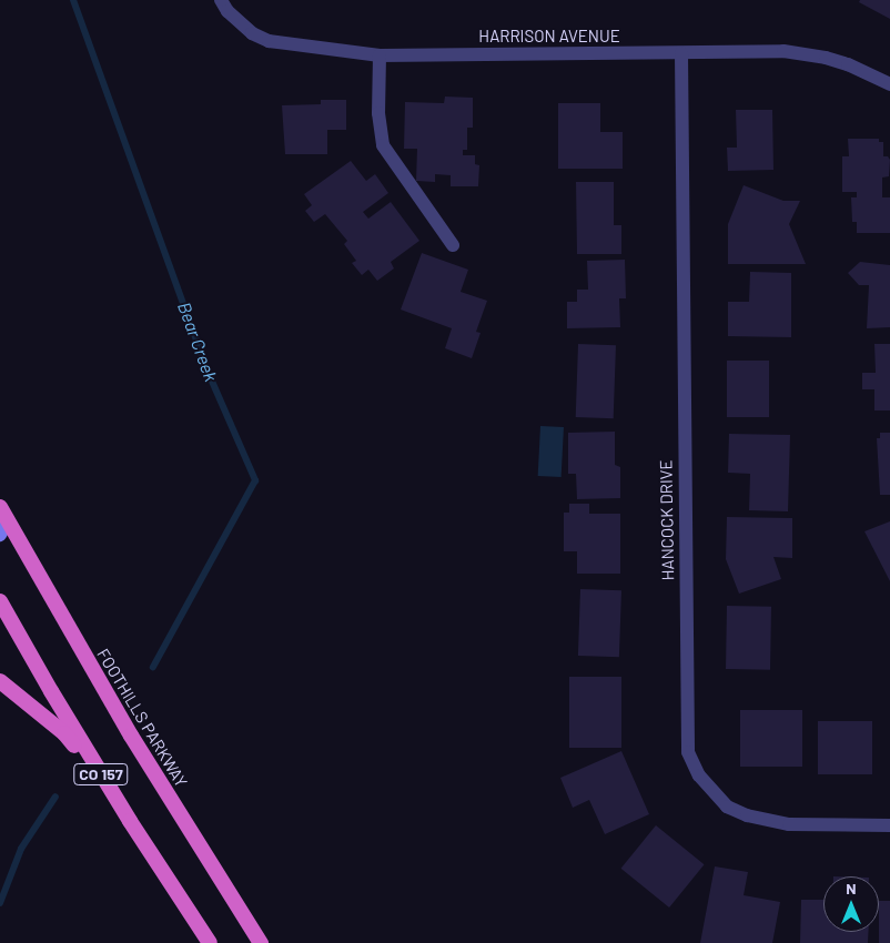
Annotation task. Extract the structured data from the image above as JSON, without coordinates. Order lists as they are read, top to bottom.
{
  "streets": {
    "highway": ["FOOTHILLS PARKWAY", "CO 157"],
    "street": ["HARRISON AVENUE", "HANCOCK DRIVE"]
  },
  "crossings": [
    ["HARRISON AVENUE", "HANCOCK DRIVE"]
  ],
  "water": ["Bear Creek"],
  "north": "top"
}
